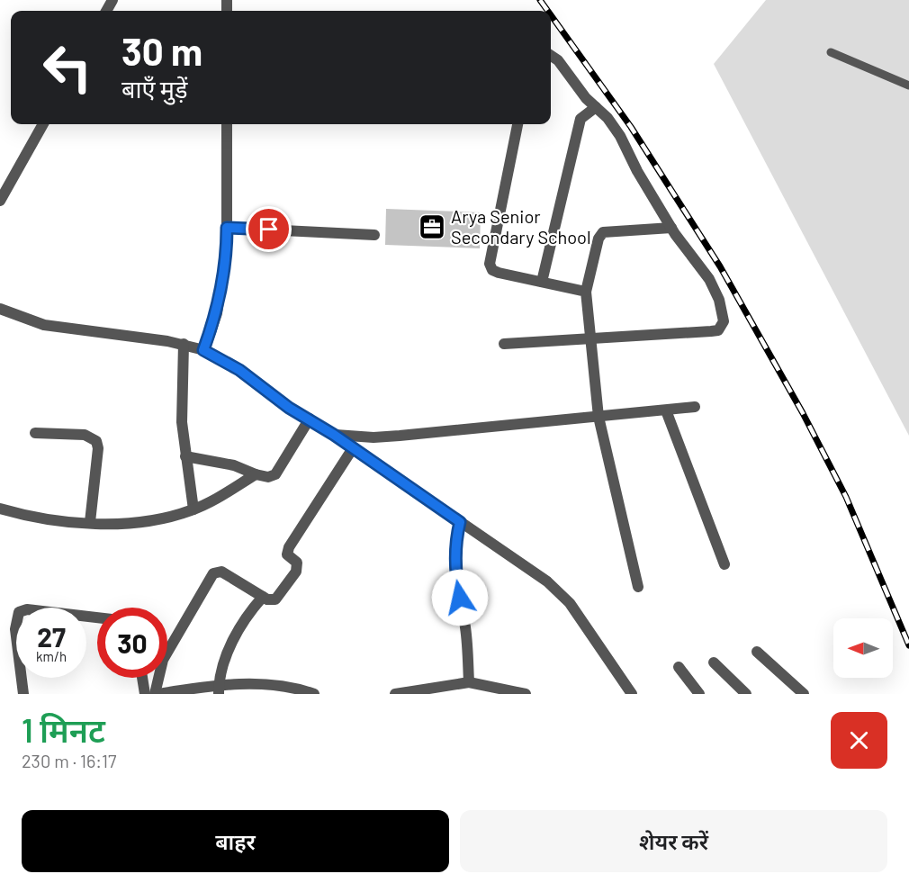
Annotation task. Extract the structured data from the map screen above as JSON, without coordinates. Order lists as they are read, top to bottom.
{
  "places": {
    "office": ["Arya Senior Secondary School"]
  },
  "north": "left",
  "page": {
    "turn": ["30 m", "बाएँ मुड़ें"],
    "speed": "27 km/h",
    "limit": "30",
    "heading": ["1 मिनट", "230 m · 16:17"],
    "buttons": ["बाहर", "शेयर करें"]
  }
}
